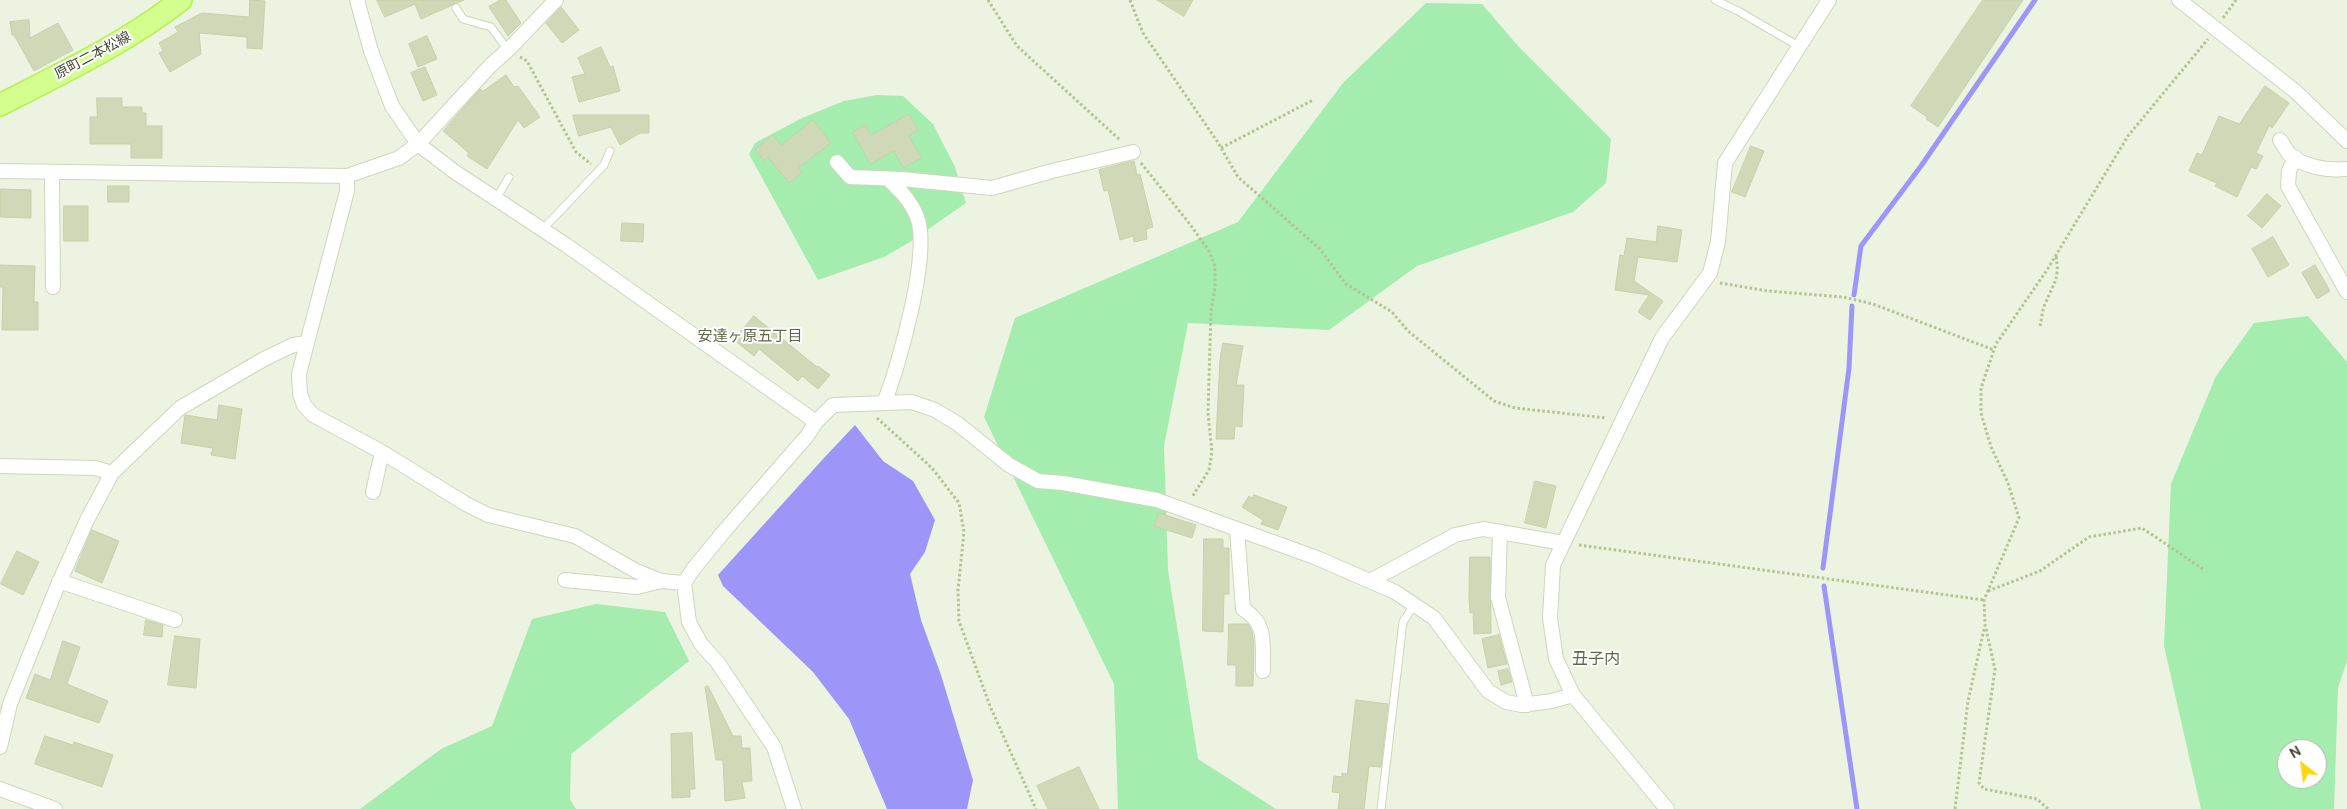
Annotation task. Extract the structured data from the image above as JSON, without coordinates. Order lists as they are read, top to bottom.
{
  "streets": {
    "main road": ["原町二本松線"]
  },
  "districts": ["安達ヶ原五丁目", "丑子内"],
  "north": "top left"
}
